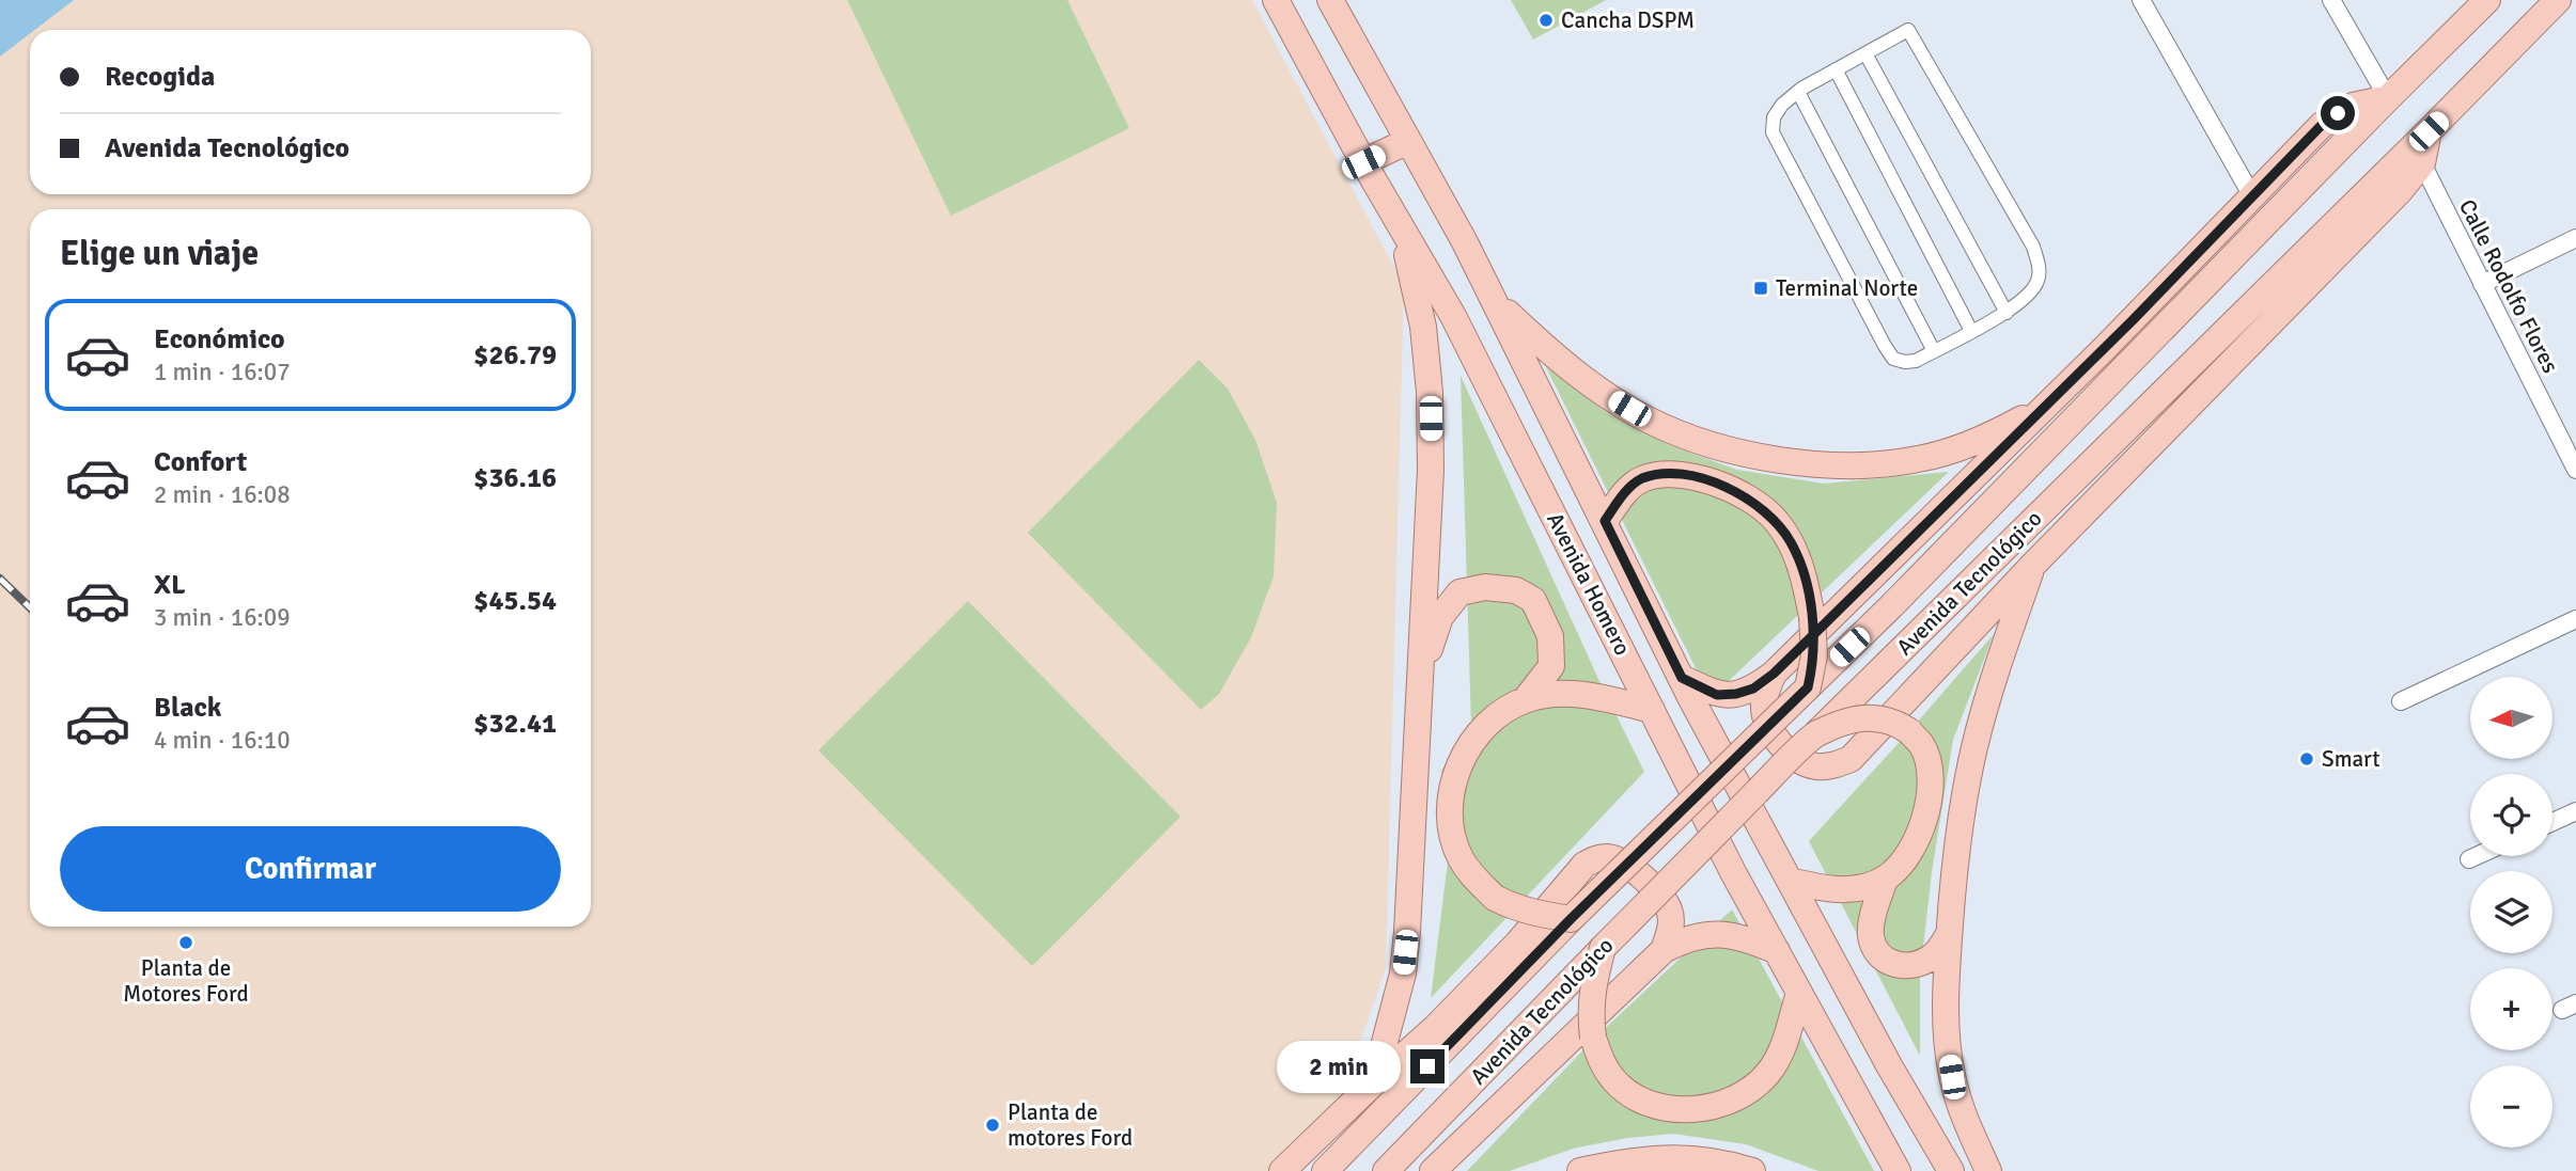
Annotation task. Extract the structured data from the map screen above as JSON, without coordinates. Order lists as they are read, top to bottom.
{
  "streets": {
    "main road": ["Avenida Tecnológico", "Avenida Homero"],
    "street": ["Calle Rodolfo Flores"]
  },
  "places": {
    "other": [
      "Cancha DSPM",
      "Smart",
      "Planta de Motores Ford",
      "Planta de motores Ford"
    ],
    "transit": ["Terminal Norte"]
  },
  "north": "left",
  "page": {
    "banner": ["Recogida", "Avenida Tecnológico"],
    "heading": "Elige un viaje",
    "list": [
      {
        "name": "Económico",
        "note": "1 min · 16:07",
        "value": "$26.79"
      },
      {
        "name": "Confort",
        "note": "2 min · 16:08",
        "value": "$36.16"
      },
      {
        "name": "XL",
        "note": "3 min · 16:09",
        "value": "$45.54"
      },
      {
        "name": "Black",
        "note": "4 min · 16:10",
        "value": "$32.41"
      }
    ],
    "map_buttons": ["+", "−"],
    "buttons": "Confirmar",
    "bubble": "2 min"
  }
}
